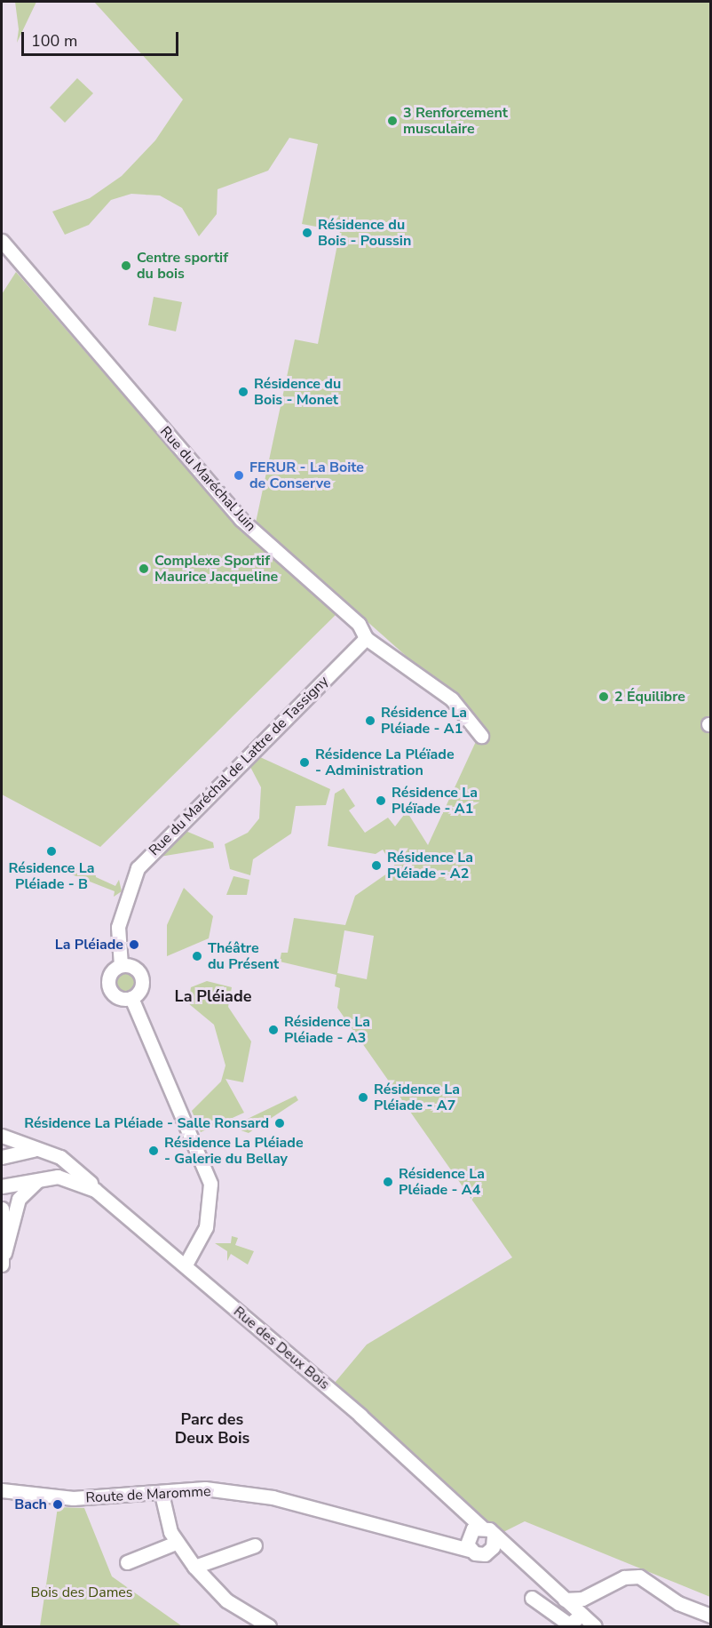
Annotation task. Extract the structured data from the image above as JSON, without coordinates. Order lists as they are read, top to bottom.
{
  "streets": {
    "street": [
      "Rue du Maréchal Juin",
      "Rue du Maréchal de Lattre de Tassigny",
      "Rue des Deux Bois",
      "Route de Maromme"
    ]
  },
  "crossings": [
    ["Rue du Maréchal Juin", "Rue du Maréchal de Lattre de Tassigny"],
    ["Rue des Deux Bois", "Route de Maromme"]
  ],
  "districts": ["La Pléiade", "Parc des Deux Bois"],
  "parks": ["Bois des Dames"],
  "places": [
    "3 Renforcement musculaire",
    "Résidence du Bois - Poussin",
    "Centre sportif du bois",
    "Résidence du Bois - Monet",
    "FERUR - La Boite de Conserve",
    "Complexe Sportif Maurice Jacqueline",
    "2 Équilibre",
    "Résidence La Pléiade - A1",
    "Résidence La Pléïade - Administration",
    "Résidence La Pléïade - A1",
    "Résidence La Pléiade - B",
    "Résidence La Pléiade - A2",
    "La Pléiade",
    "Théâtre du Présent",
    "Résidence La Pléiade - A3",
    "Résidence La Pléiade - A7",
    "Résidence La Pléiade - Salle Ronsard",
    "Résidence La Pléiade - Galerie du Bellay",
    "Résidence La Pléiade - A4",
    "Bach"
  ],
  "scale_bar": "100 m"
}
